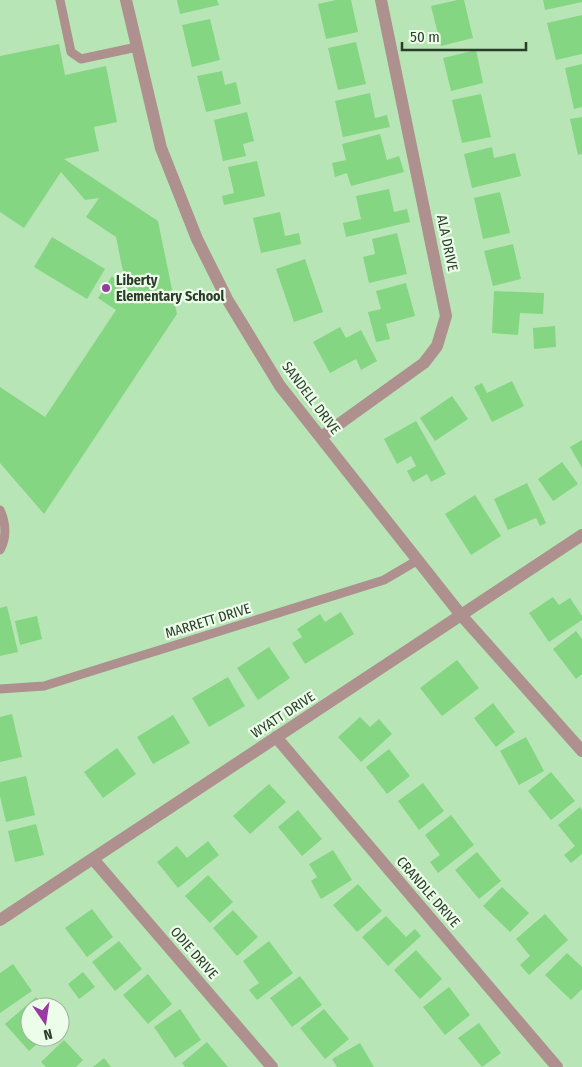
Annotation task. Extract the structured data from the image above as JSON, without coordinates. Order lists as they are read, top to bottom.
{
  "streets": {
    "street": [
      "ALA DRIVE",
      "SANDELL DRIVE",
      "WYATT DRIVE",
      "CRANDLE DRIVE",
      "ODIE DRIVE"
    ],
    "lane": ["MARRETT DRIVE"]
  },
  "crossings": [
    ["ALA DRIVE", "SANDELL DRIVE"],
    ["SANDELL DRIVE", "MARRETT DRIVE"],
    ["SANDELL DRIVE", "WYATT DRIVE"],
    ["WYATT DRIVE", "CRANDLE DRIVE"],
    ["WYATT DRIVE", "ODIE DRIVE"]
  ],
  "places": ["Liberty Elementary School"],
  "scale_bar": "50 m",
  "north": "bottom"
}
